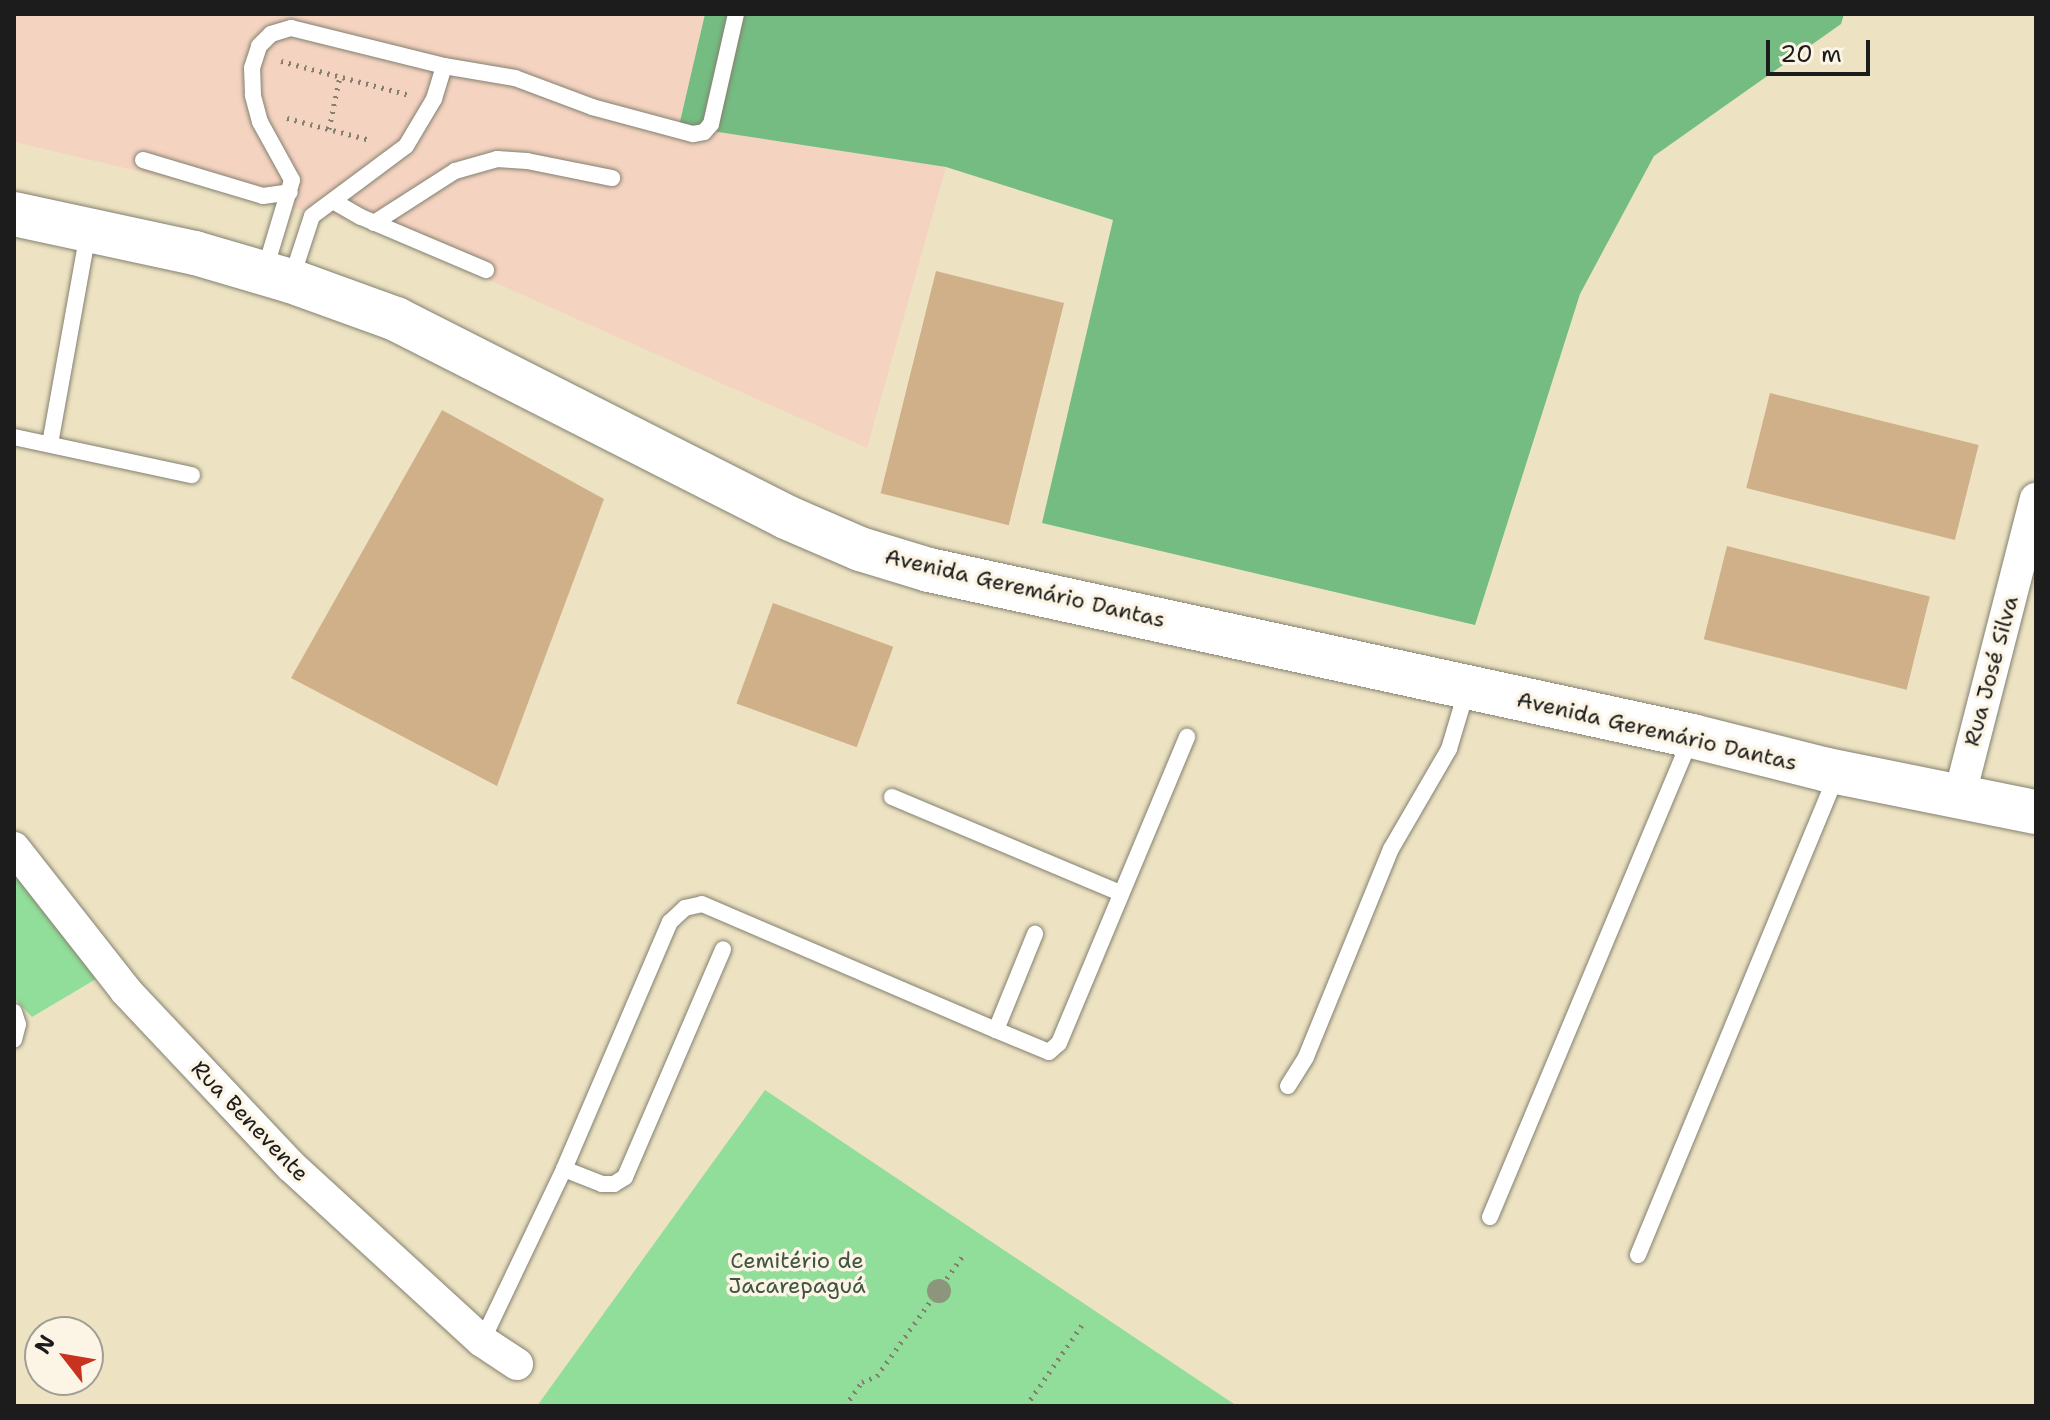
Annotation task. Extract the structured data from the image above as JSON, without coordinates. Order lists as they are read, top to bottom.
{
  "streets": {
    "main road": ["Avenida Geremário Dantas"],
    "street": ["Rua José Silva", "Rua Benevente"]
  },
  "crossings": [
    ["Avenida Geremário Dantas", "Rua José Silva"]
  ],
  "parks": ["Cemitério de Jacarepaguá"],
  "scale_bar": "20 m",
  "north": "top left"
}
